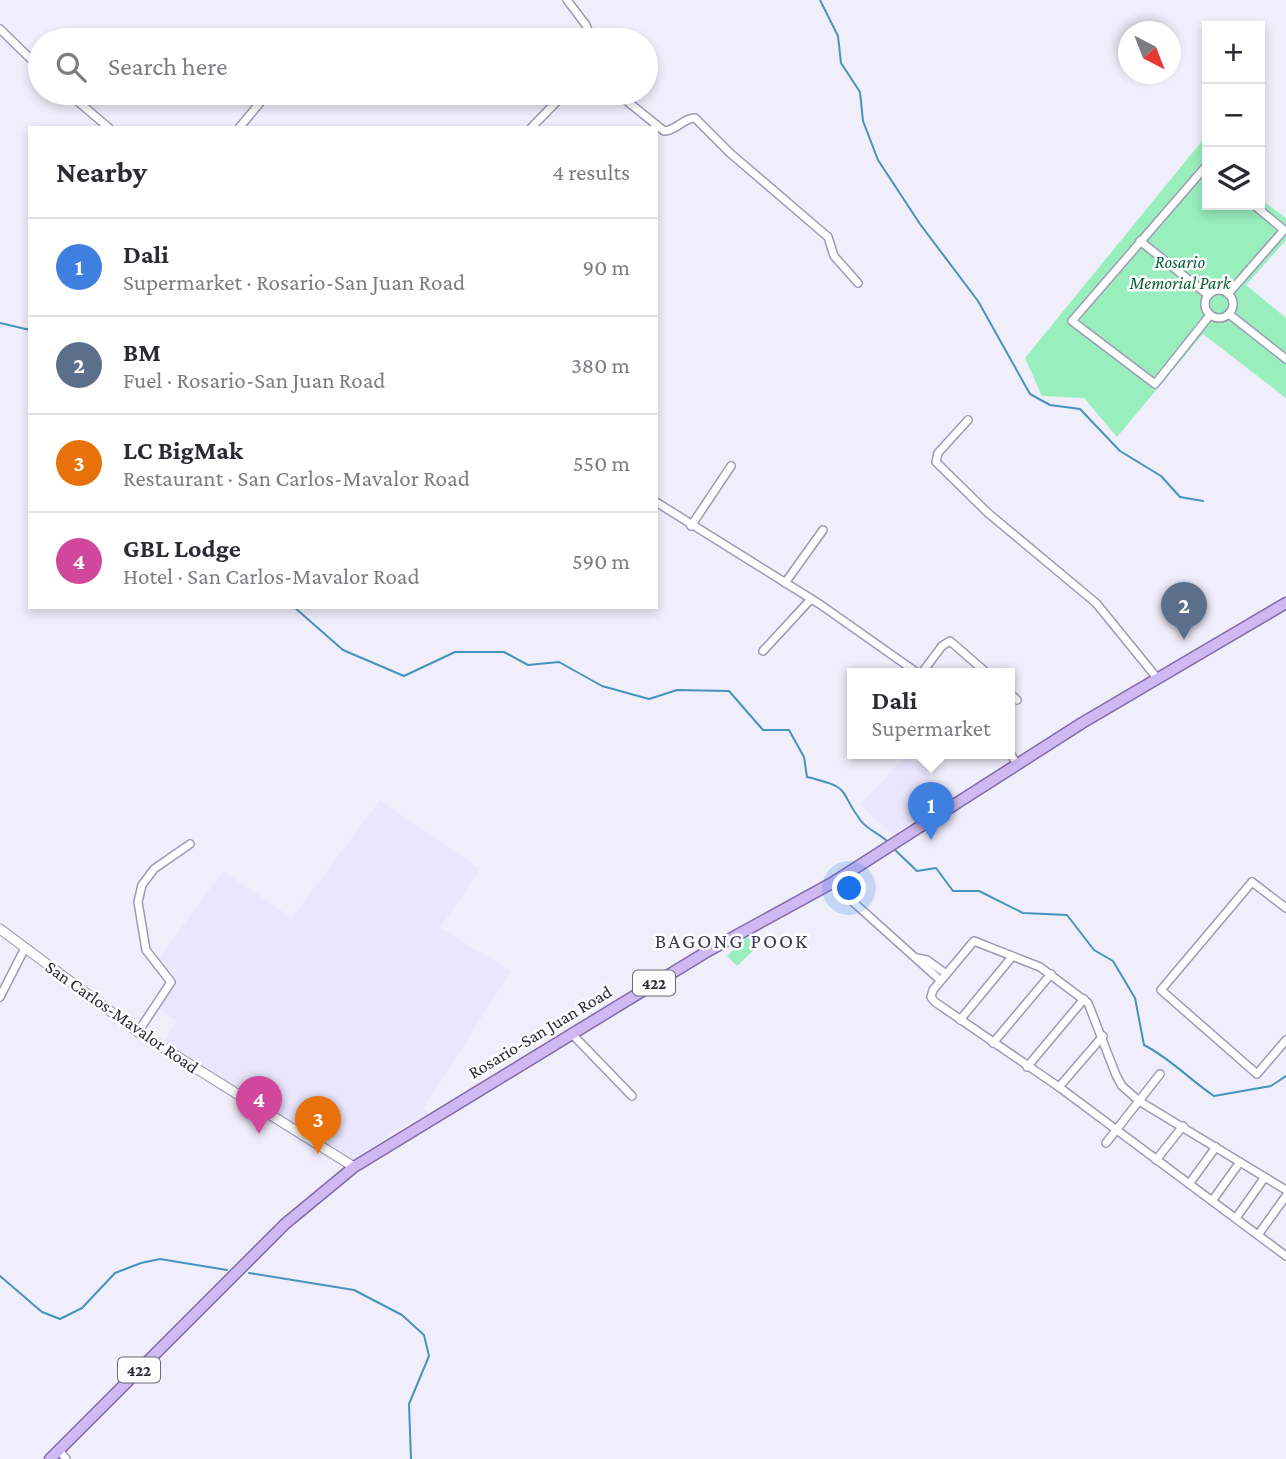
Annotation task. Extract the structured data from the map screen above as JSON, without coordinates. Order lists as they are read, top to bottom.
{
  "streets": {
    "main road": ["422", "Rosario-San Juan Road"],
    "street": ["San Carlos-Mavalor Road"]
  },
  "crossings": [
    ["San Carlos-Mavalor Road", "Rosario-San Juan Road"]
  ],
  "districts": ["BAGONG POOK"],
  "parks": ["Rosario Memorial Park"],
  "north": "bottom right",
  "page": {
    "map_buttons": ["+", "−"],
    "search": "Search here",
    "heading": ["Nearby", "4 results"],
    "list": [
      {
        "mark": "1",
        "name": "Dali",
        "note": "Supermarket · Rosario-San Juan Road",
        "value": "90 m"
      },
      {
        "mark": "2",
        "name": "BM",
        "note": "Fuel · Rosario-San Juan Road",
        "value": "380 m"
      },
      {
        "mark": "3",
        "name": "LC BigMak",
        "note": "Restaurant · San Carlos-Mavalor Road",
        "value": "550 m"
      },
      {
        "mark": "4",
        "name": "GBL Lodge",
        "note": "Hotel · San Carlos-Mavalor Road",
        "value": "590 m"
      }
    ],
    "pins": [
      "2",
      "1",
      "4",
      "3"
    ],
    "popup": ["Dali", "Supermarket"]
  }
}
